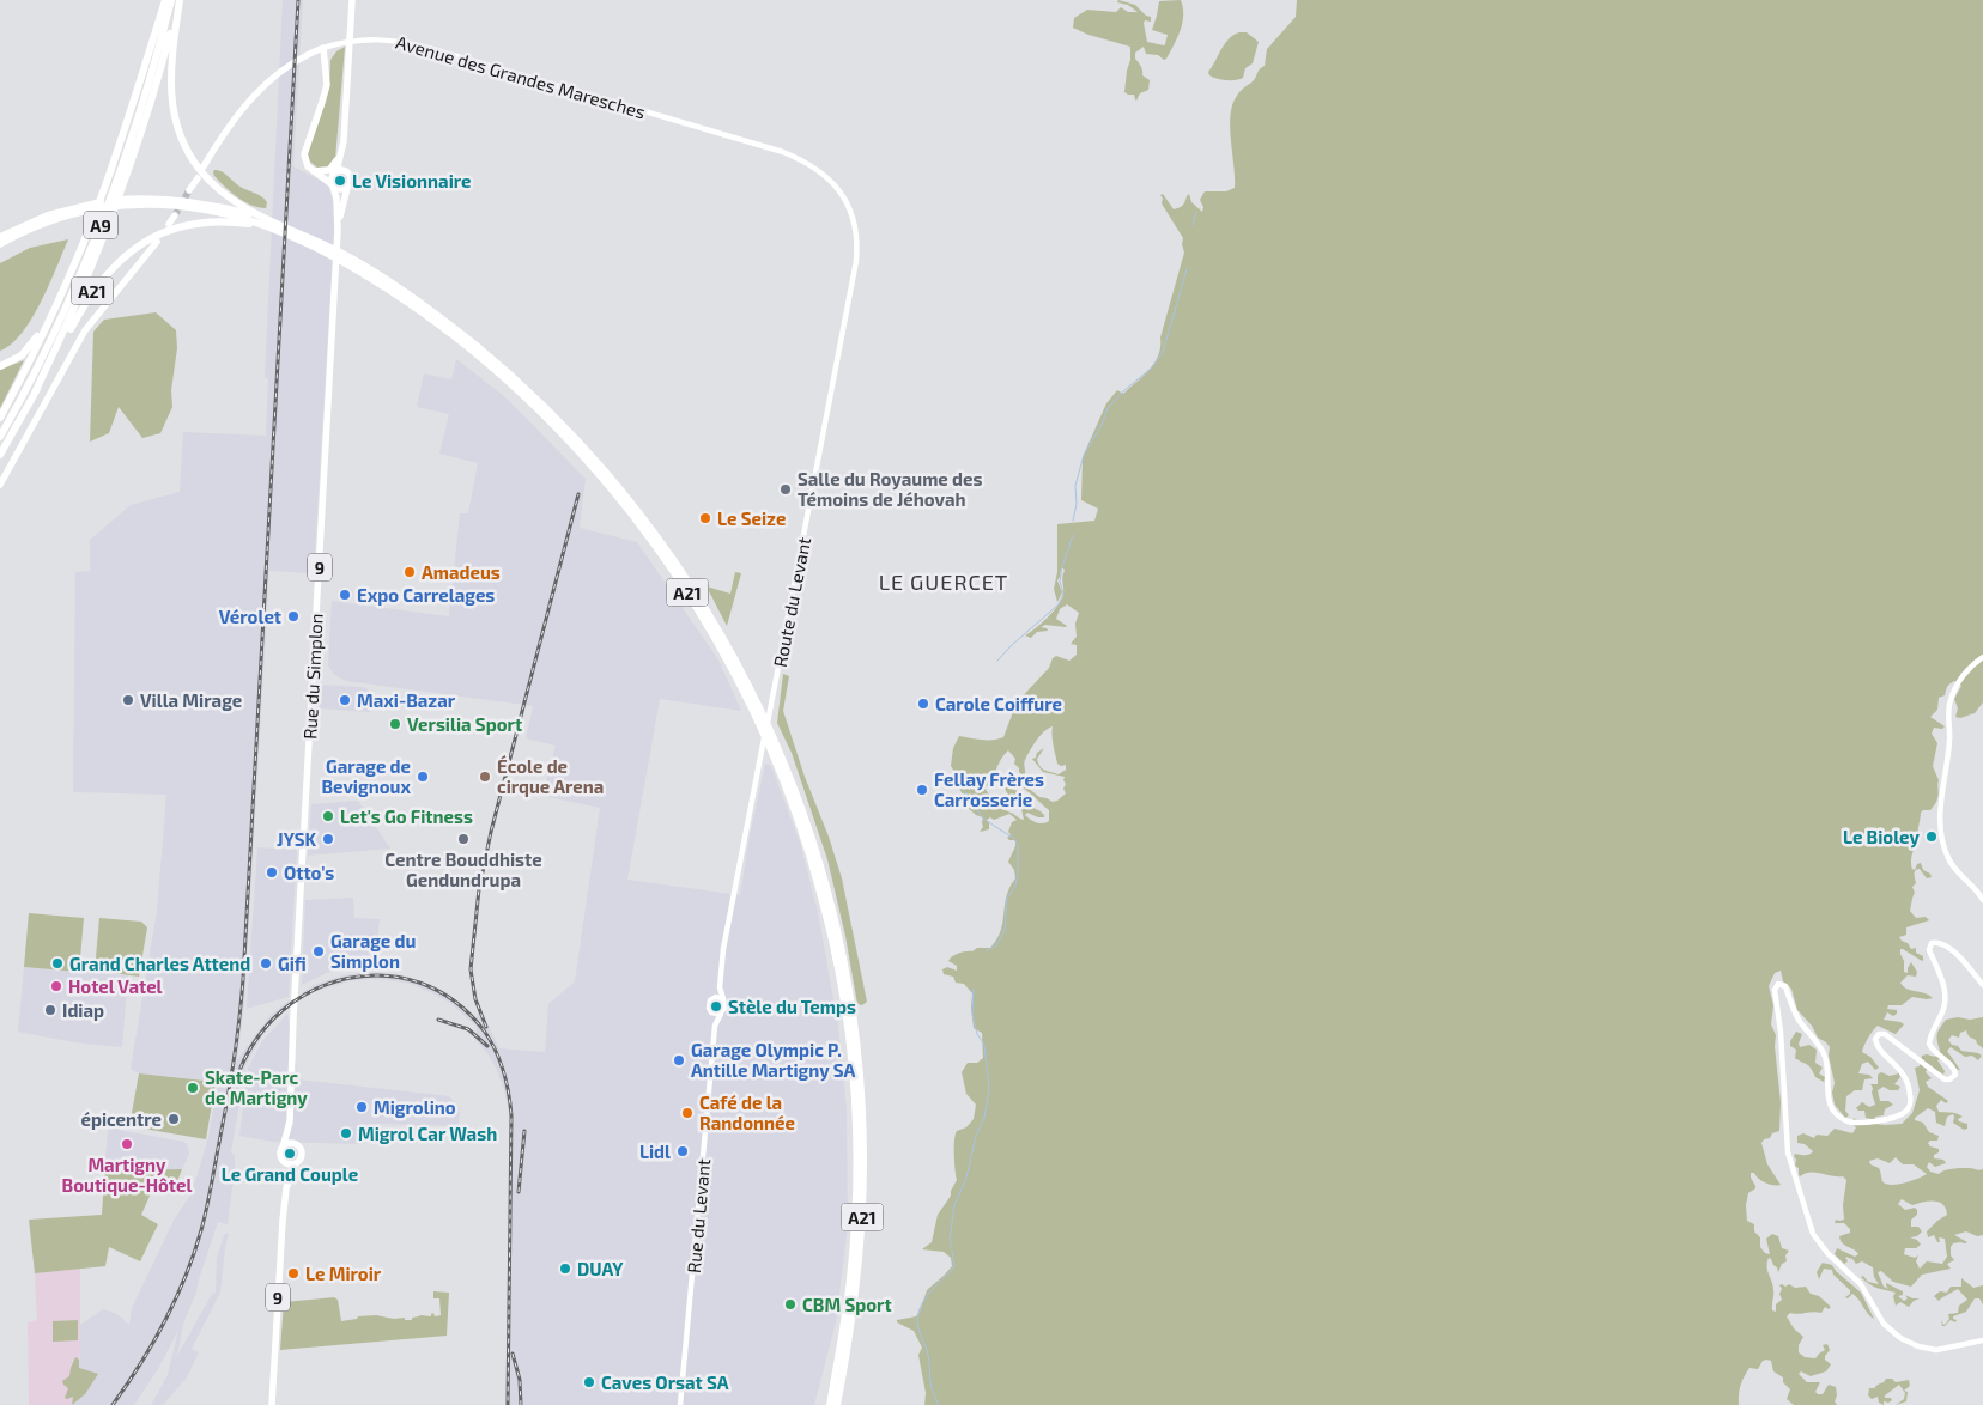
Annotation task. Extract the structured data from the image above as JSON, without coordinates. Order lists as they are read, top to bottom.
{
  "streets": {
    "highway": ["A9", "A21"],
    "main road": ["9", "Rue du Simplon"],
    "street": ["Avenue des Grandes Maresches", "Route du Levant", "Rue du Levant"]
  },
  "crossings": [
    ["Avenue des Grandes Maresches", "Route du Levant"],
    ["A9", "A21"],
    ["9", "Rue du Simplon"],
    ["Route du Levant", "Rue du Levant"]
  ],
  "districts": ["LE GUERCET"],
  "places": [
    "Le Visionnaire",
    "Salle du Royaume des Témoins de Jéhovah",
    "Le Seize",
    "Amadeus",
    "Expo Carrelages",
    "Vérolet",
    "Villa Mirage",
    "Maxi-Bazar",
    "Carole Coiffure",
    "Versilia Sport",
    "Garage de Bevignoux",
    "École de cirque Arena",
    "Fellay Frères Carrosserie",
    "Let's Go Fitness",
    "Le Bioley",
    "JYSK",
    "Centre Bouddhiste Gendundrupa",
    "Otto's",
    "Garage du Simplon",
    "Grand Charles Attend",
    "Gifi",
    "Hotel Vatel",
    "Stèle du Temps",
    "Idiap",
    "Garage Olympic P. Antille Martigny SA",
    "Skate-Parc de Martigny",
    "Migrolino",
    "Café de la Randonnée",
    "épicentre",
    "Migrol Car Wash",
    "Martigny Boutique-Hôtel",
    "Lidl",
    "Le Grand Couple",
    "DUAY",
    "Le Miroir",
    "CBM Sport",
    "Caves Orsat SA"
  ]
}
